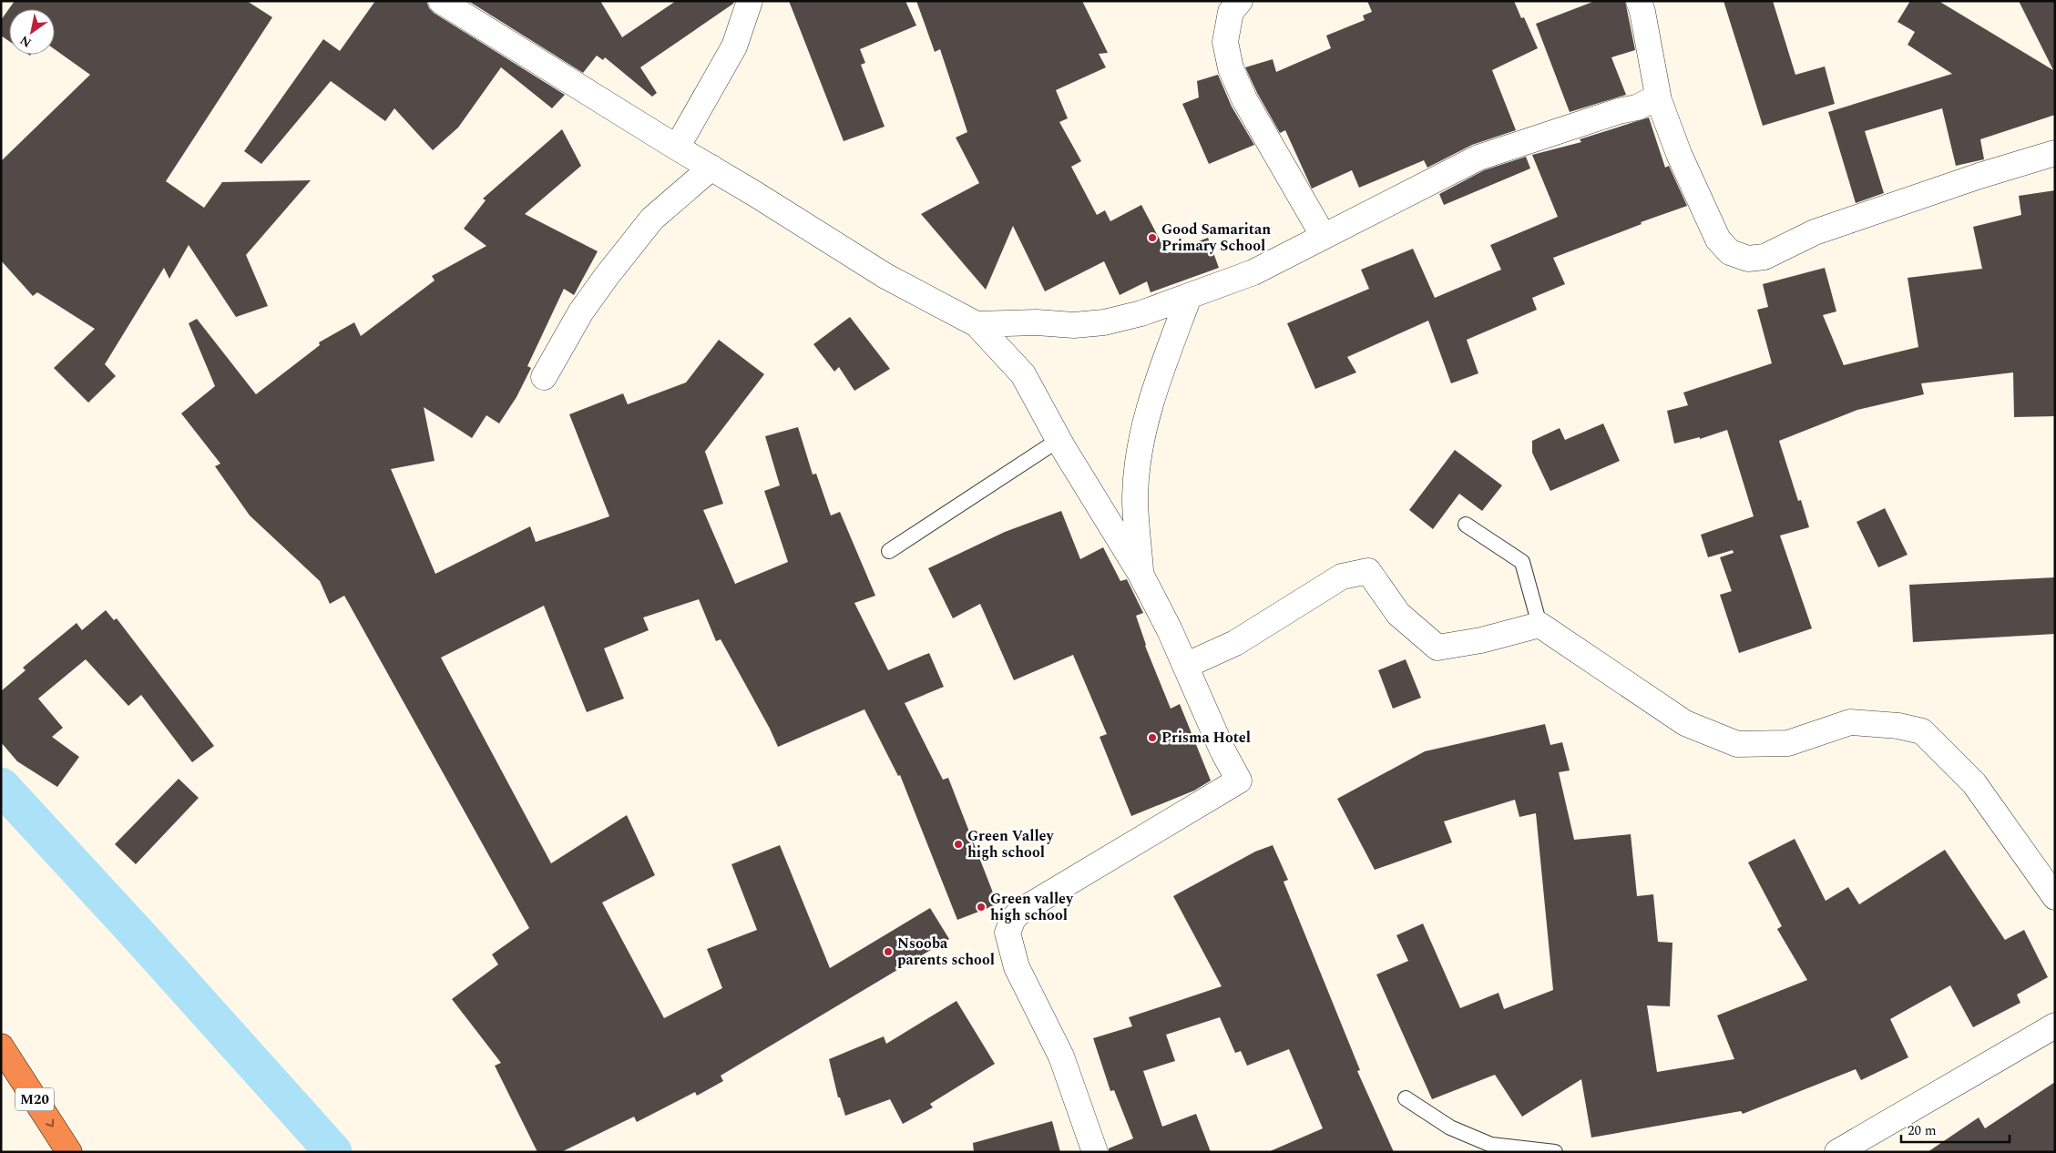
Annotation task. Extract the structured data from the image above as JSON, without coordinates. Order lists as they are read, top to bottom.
{
  "streets": {
    "highway": ["M20"]
  },
  "places": [
    "Good Samaritan Primary School",
    "Prisma Hotel",
    "Green Valley high school",
    "Green valley high school",
    "Nsooba parents school"
  ],
  "scale_bar": "20 m",
  "north": "bottom left"
}
